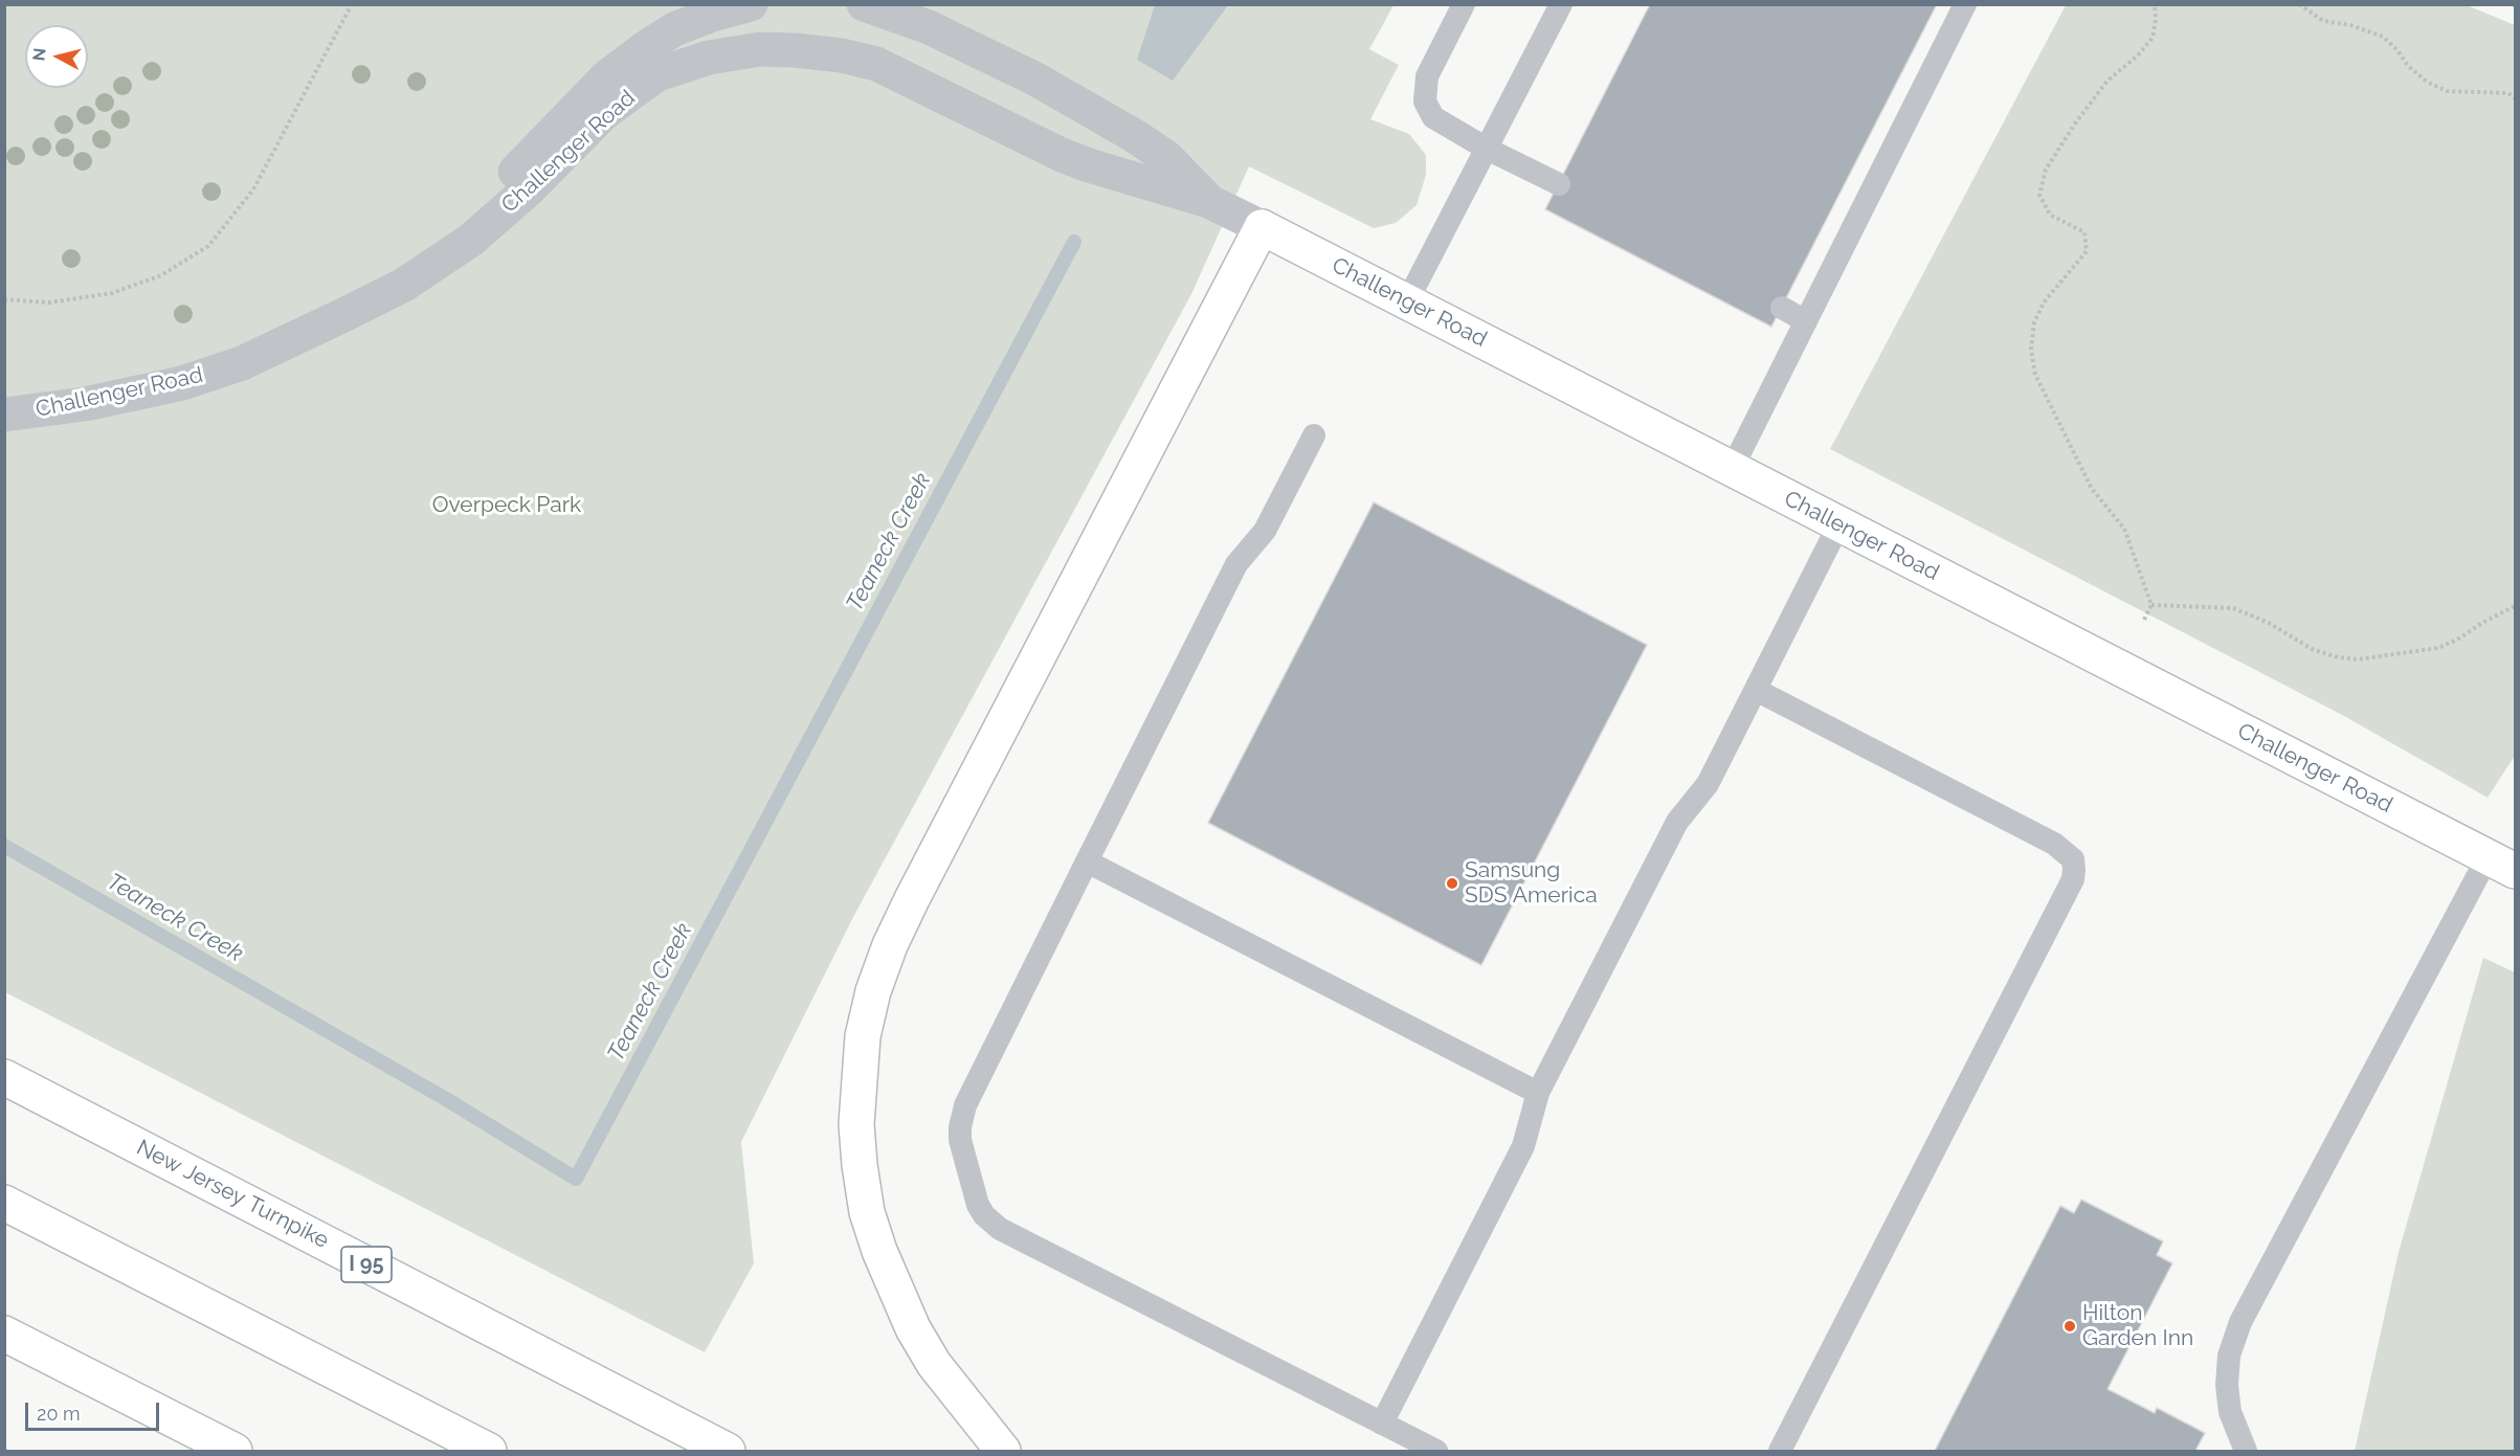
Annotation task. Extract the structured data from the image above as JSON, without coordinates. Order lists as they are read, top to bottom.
{
  "streets": {
    "main road": ["Challenger Road", "New Jersey Turnpike", "I 95"]
  },
  "water": ["Teaneck Creek"],
  "parks": ["Overpeck Park"],
  "places": ["Samsung SDS America", "Hilton Garden Inn"],
  "scale_bar": "20 m",
  "north": "left"
}
